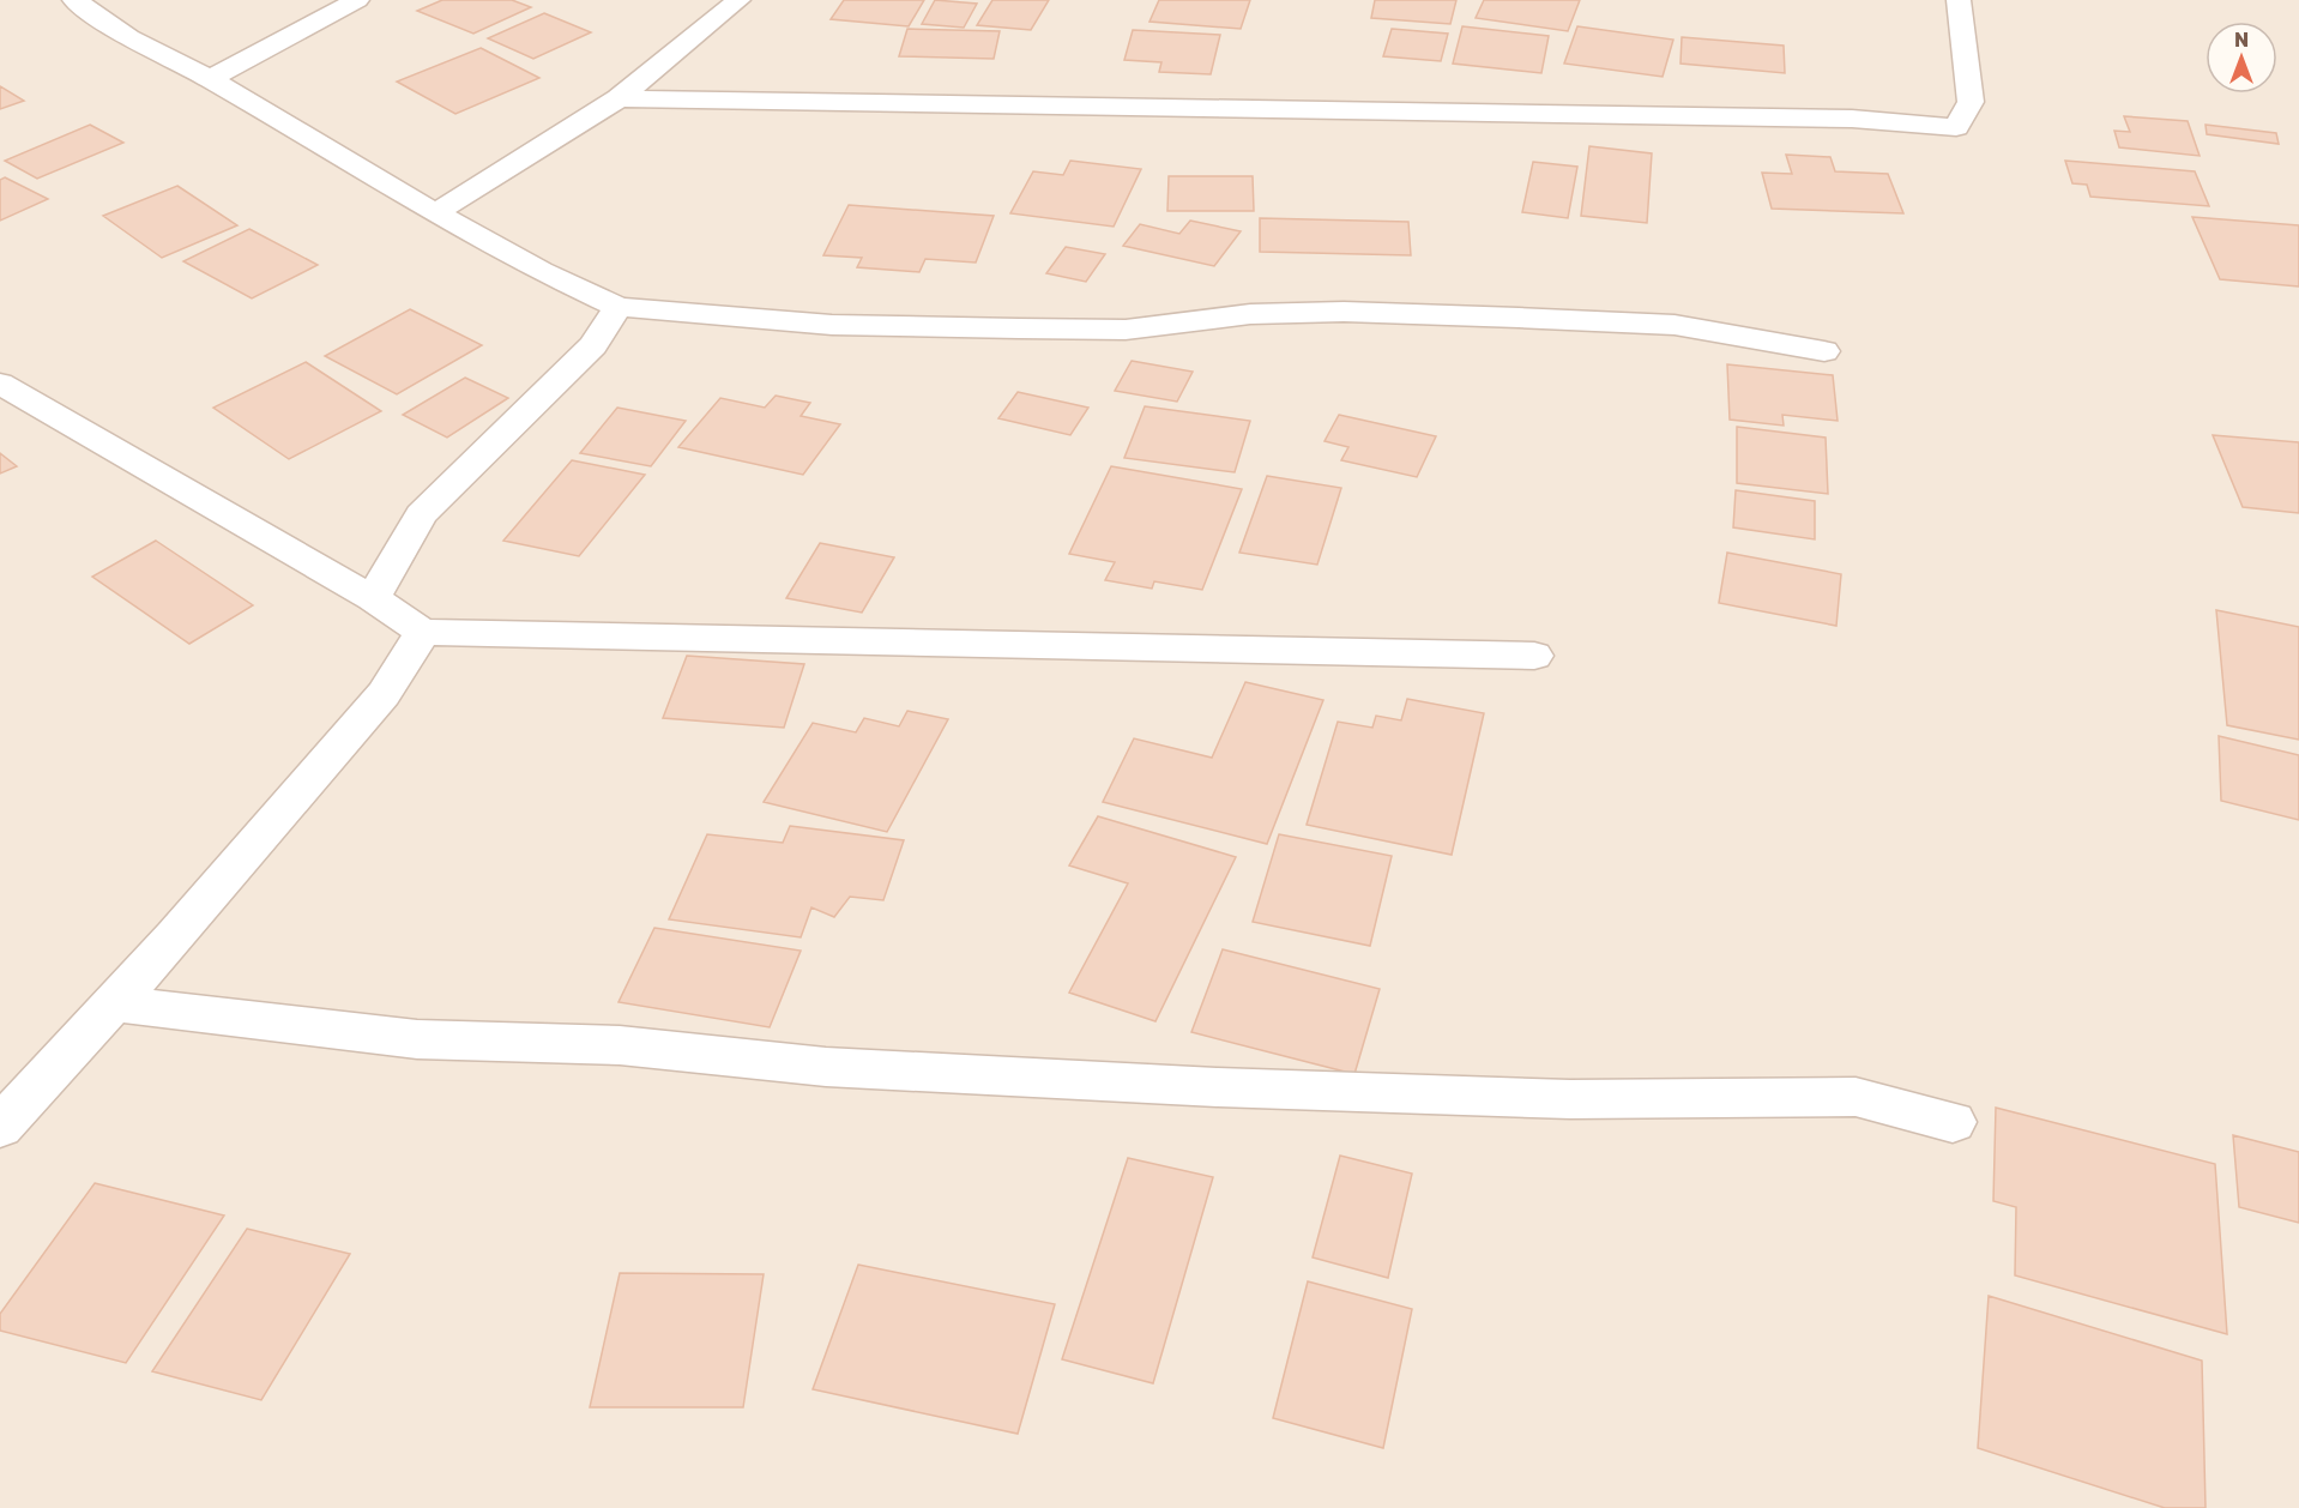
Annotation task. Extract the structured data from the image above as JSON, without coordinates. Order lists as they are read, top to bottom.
{
  "north": "top"
}
